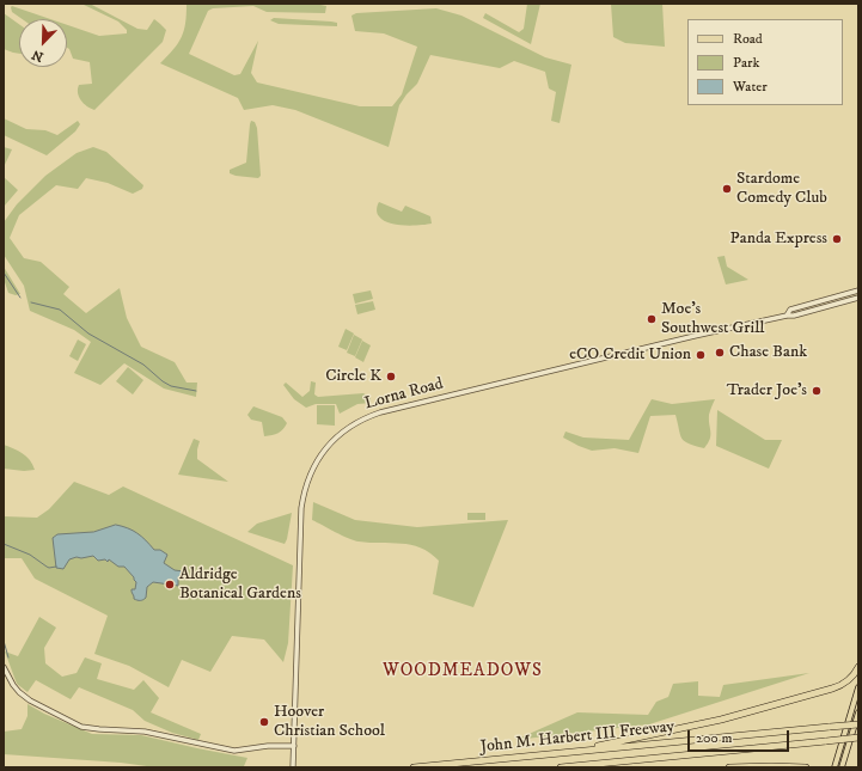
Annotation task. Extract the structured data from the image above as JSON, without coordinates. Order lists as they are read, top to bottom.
{
  "streets": {
    "highway": ["John M. Harbert III Freeway"],
    "street": ["Lorna Road"]
  },
  "districts": ["WOODMEADOWS"],
  "places": [
    "Stardome Comedy Club",
    "Panda Express",
    "Moe's Southwest Grill",
    "Chase Bank",
    "eCO Credit Union",
    "Circle K",
    "Trader Joe's",
    "Aldridge Botanical Gardens",
    "Hoover Christian School"
  ],
  "legend": ["Road", "Park", "Water"],
  "scale_bar": "200 m",
  "north": "bottom left"
}
